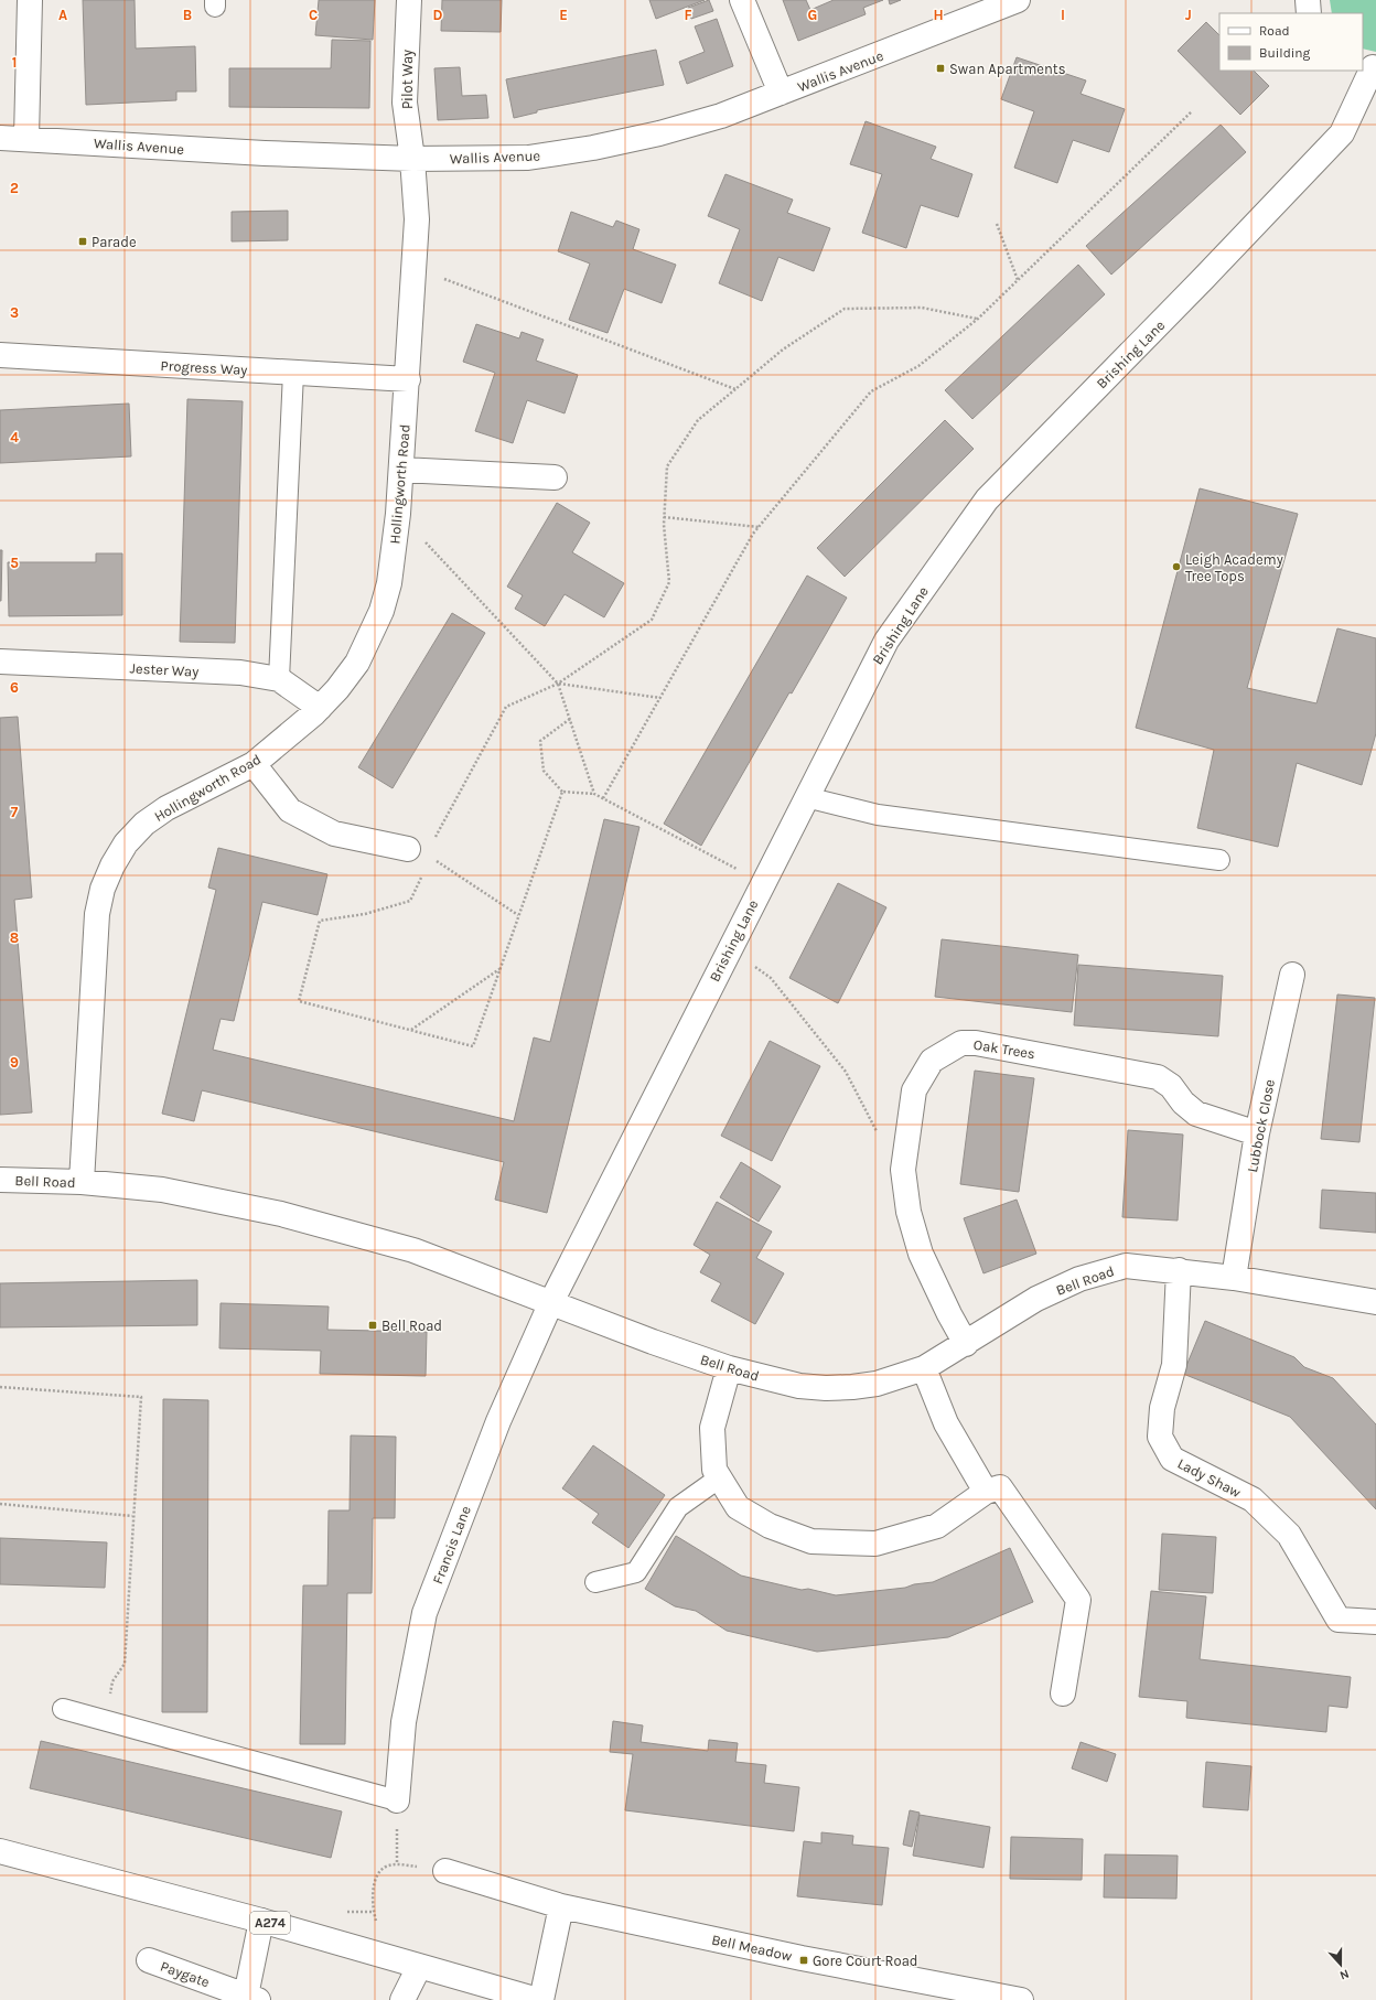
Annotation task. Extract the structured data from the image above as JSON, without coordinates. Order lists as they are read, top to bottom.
{
  "streets": {
    "street": [
      "Wallis Avenue",
      "Pilot Way",
      "Brishing Lane",
      "Progress Way",
      "Hollingworth Road",
      "Jester Way",
      "Oak Trees",
      "Lubbock Close",
      "Bell Road",
      "Lady Shaw",
      "Francis Lane",
      "A274",
      "Bell Meadow",
      "Paygate"
    ]
  },
  "crossings": [
    ["Wallis Avenue", "Pilot Way"],
    ["Wallis Avenue", "Hollingworth Road"],
    ["Pilot Way", "Hollingworth Road"],
    ["Brishing Lane", "Bell Road"],
    ["Brishing Lane", "Francis Lane"],
    ["Progress Way", "Hollingworth Road"],
    ["Hollingworth Road", "Jester Way"],
    ["Hollingworth Road", "Bell Road"],
    ["Oak Trees", "Lubbock Close"],
    ["Oak Trees", "Bell Road"],
    ["Lubbock Close", "Bell Road"],
    ["Bell Road", "Lady Shaw"],
    ["Bell Road", "Francis Lane"],
    ["A274", "Paygate"]
  ],
  "places": {
    "transit": [
      "Swan Apartments",
      "Parade",
      "Bell Road",
      "Gore Court Road"
    ],
    "other": ["Leigh Academy Tree Tops"]
  },
  "legend": ["Road", "Building"],
  "north": "bottom",
  "grid": {
    "columns": [
      "A",
      "B",
      "C",
      "D",
      "E",
      "F",
      "G",
      "H",
      "I",
      "J"
    ],
    "rows": [
      "1",
      "2",
      "3",
      "4",
      "5",
      "6",
      "7",
      "8",
      "9"
    ]
  }
}
